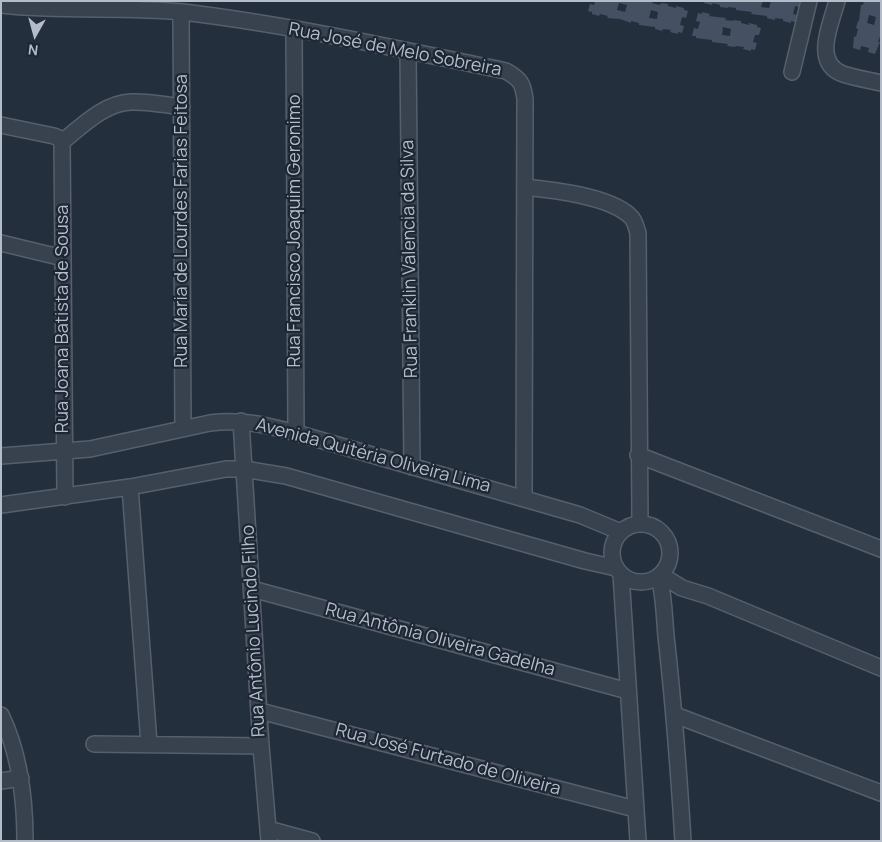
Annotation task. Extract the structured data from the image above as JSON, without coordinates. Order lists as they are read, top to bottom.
{
  "streets": {
    "street": [
      "Rua José de Melo Sobreira",
      "Rua Maria de Lourdes Farias Feitosa",
      "Rua Francisco Joaquim Geronimo",
      "Rua Franklin Valencia da Silva",
      "Rua Joana Batista de Sousa",
      "Avenida Quitéria Oliveira Lima",
      "Rua Antônio Lucindo Filho",
      "Rua Antônia Oliveira Gadelha",
      "Rua José Furtado de Oliveira"
    ]
  },
  "crossings": [
    ["Rua José de Melo Sobreira", "Rua Maria de Lourdes Farias Feitosa"],
    ["Rua José de Melo Sobreira", "Rua Francisco Joaquim Geronimo"],
    ["Rua José de Melo Sobreira", "Rua Franklin Valencia da Silva"],
    ["Rua José de Melo Sobreira", "Avenida Quitéria Oliveira Lima"],
    ["Rua Maria de Lourdes Farias Feitosa", "Avenida Quitéria Oliveira Lima"],
    ["Rua Francisco Joaquim Geronimo", "Avenida Quitéria Oliveira Lima"],
    ["Rua Franklin Valencia da Silva", "Avenida Quitéria Oliveira Lima"],
    ["Rua Joana Batista de Sousa", "Avenida Quitéria Oliveira Lima"],
    ["Avenida Quitéria Oliveira Lima", "Rua Antônio Lucindo Filho"],
    ["Rua Antônio Lucindo Filho", "Rua Antônia Oliveira Gadelha"],
    ["Rua Antônio Lucindo Filho", "Rua José Furtado de Oliveira"]
  ],
  "north": "bottom"
}
